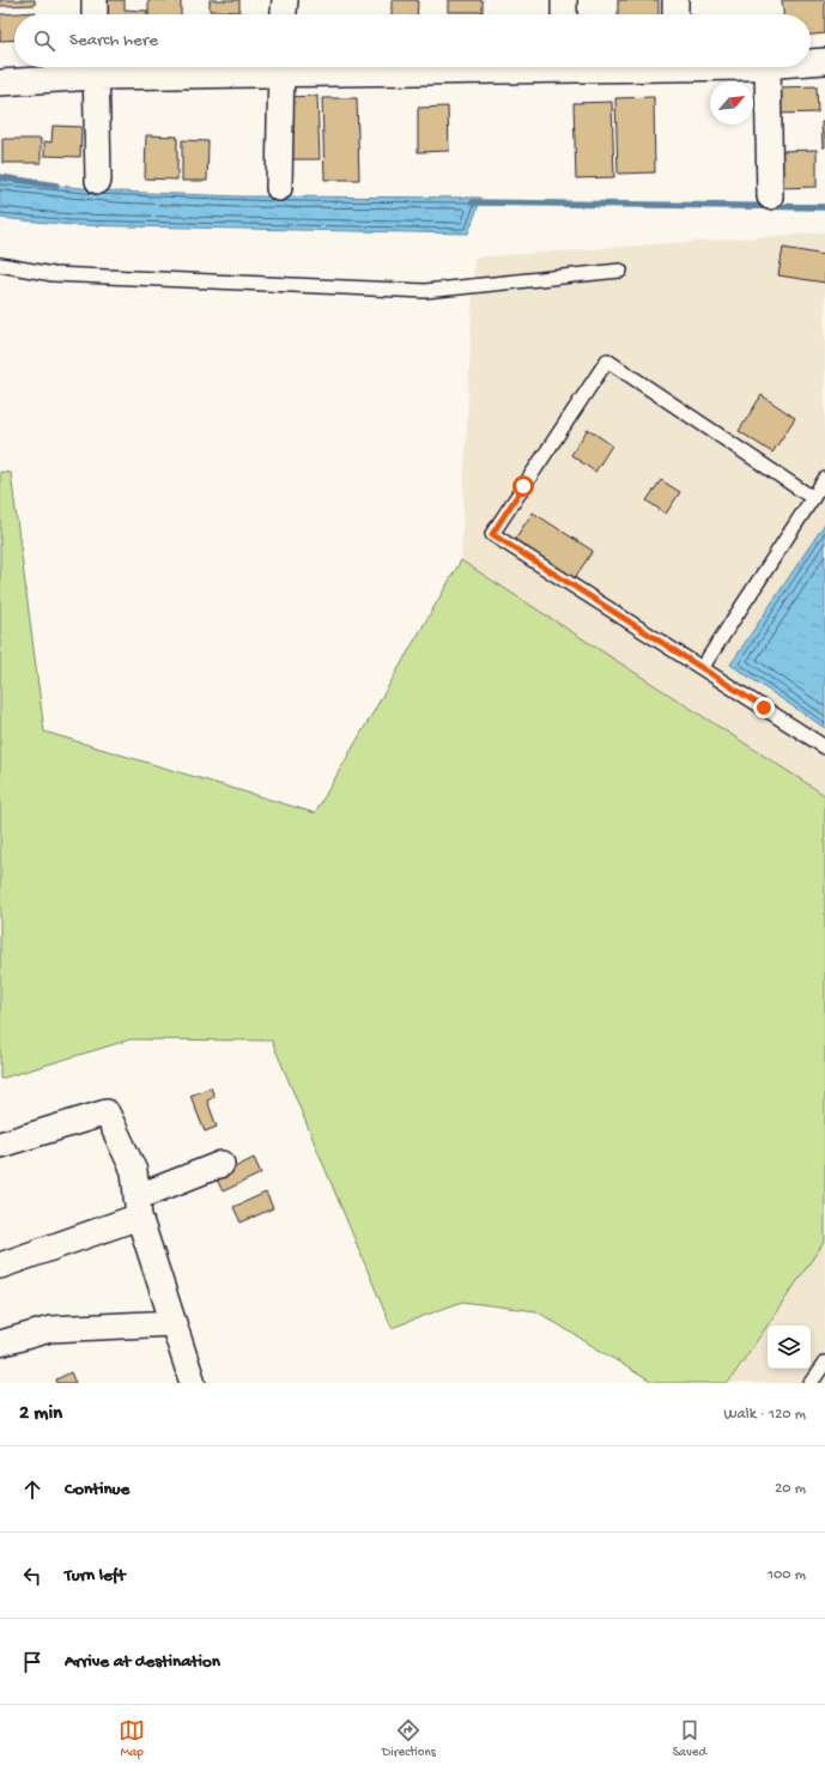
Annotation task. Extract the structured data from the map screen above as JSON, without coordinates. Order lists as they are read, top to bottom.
{
  "north": "top right",
  "page": {
    "search": "Search here",
    "heading": ["2 min", "Walk · 120 m"],
    "list": [
      ["Continue", "20 m"],
      ["Turn left", "100 m"],
      "Arrive at destination"
    ],
    "nav": ["Map", "Directions", "Saved"]
  }
}
